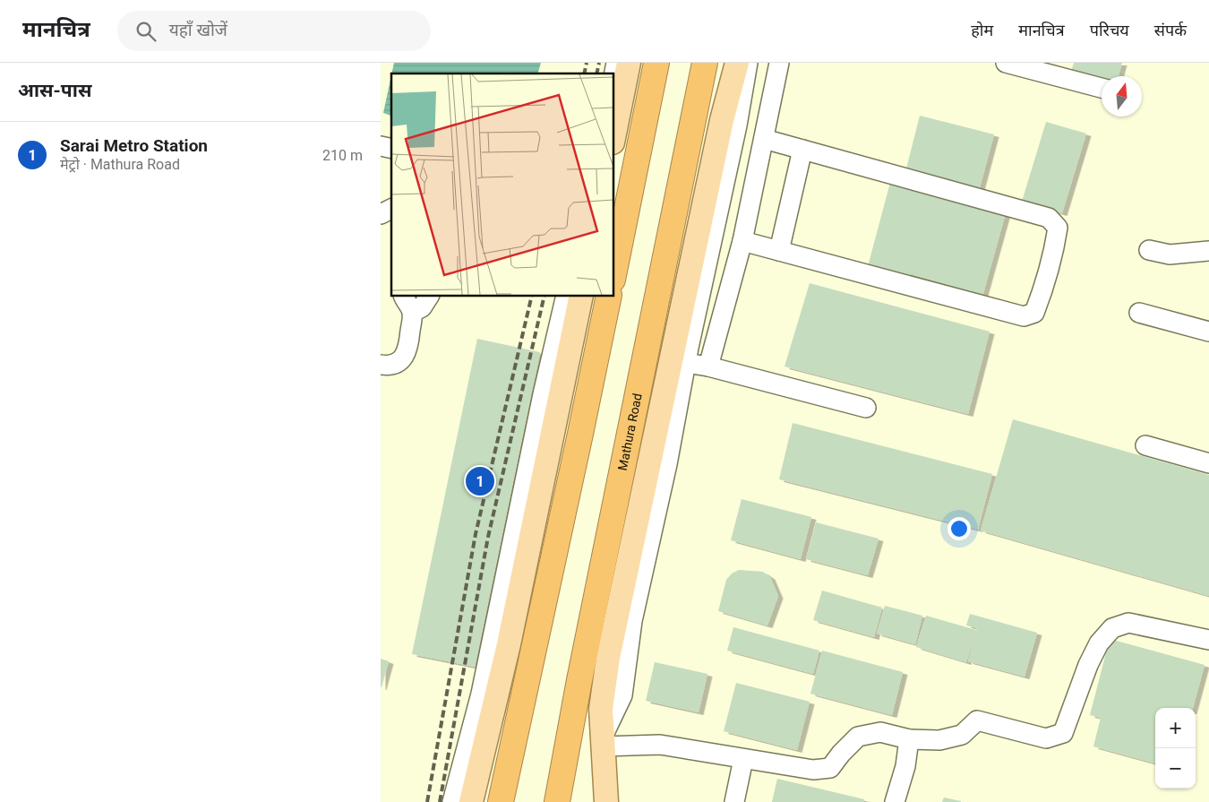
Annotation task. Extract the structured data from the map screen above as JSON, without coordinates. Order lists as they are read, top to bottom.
{
  "streets": {
    "highway": ["Mathura Road"]
  },
  "north": "top",
  "page": {
    "header": "मानचित्र",
    "search": "यहाँ खोजें",
    "nav": [
      "होम",
      "मानचित्र",
      "परिचय",
      "संपर्क"
    ],
    "heading": "आस-पास",
    "list": [
      {
        "mark": "1",
        "name": "Sarai Metro Station",
        "note": "मेट्रो · Mathura Road",
        "value": "210 m"
      }
    ],
    "pins": "1",
    "map_buttons": ["+", "−"]
  }
}
